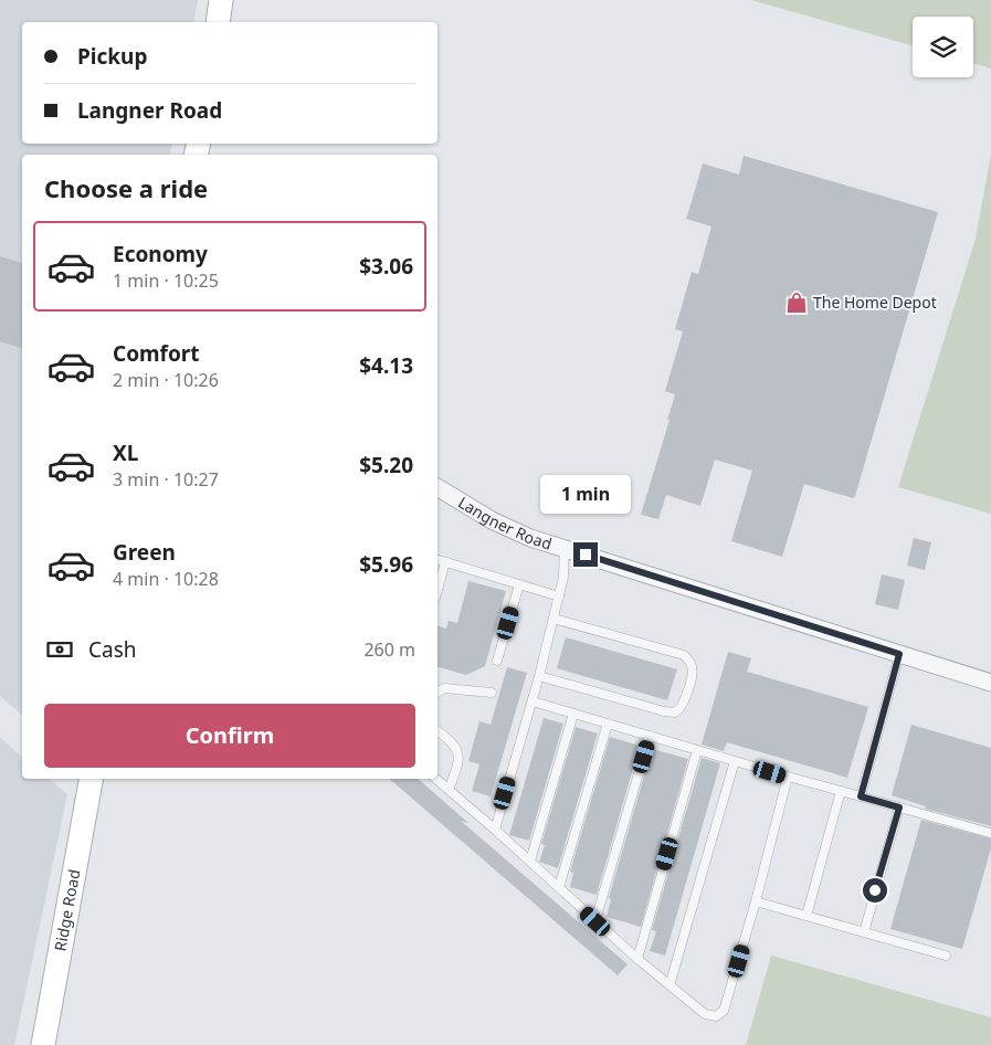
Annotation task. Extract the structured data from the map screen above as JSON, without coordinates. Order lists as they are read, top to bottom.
{
  "streets": {
    "street": ["Langner Road", "Ridge Road"]
  },
  "places": {
    "shop": ["The Home Depot"]
  },
  "page": {
    "banner": ["Pickup", "Langner Road"],
    "heading": "Choose a ride",
    "list": [
      {
        "name": "Economy",
        "note": "1 min · 10:25",
        "value": "$3.06"
      },
      {
        "name": "Comfort",
        "note": "2 min · 10:26",
        "value": "$4.13"
      },
      {
        "name": "XL",
        "note": "3 min · 10:27",
        "value": "$5.20"
      },
      {
        "name": "Green",
        "note": "4 min · 10:28",
        "value": "$5.96"
      }
    ],
    "bubble": "1 min",
    "pay": ["Cash", "260 m"],
    "buttons": "Confirm"
  }
}
